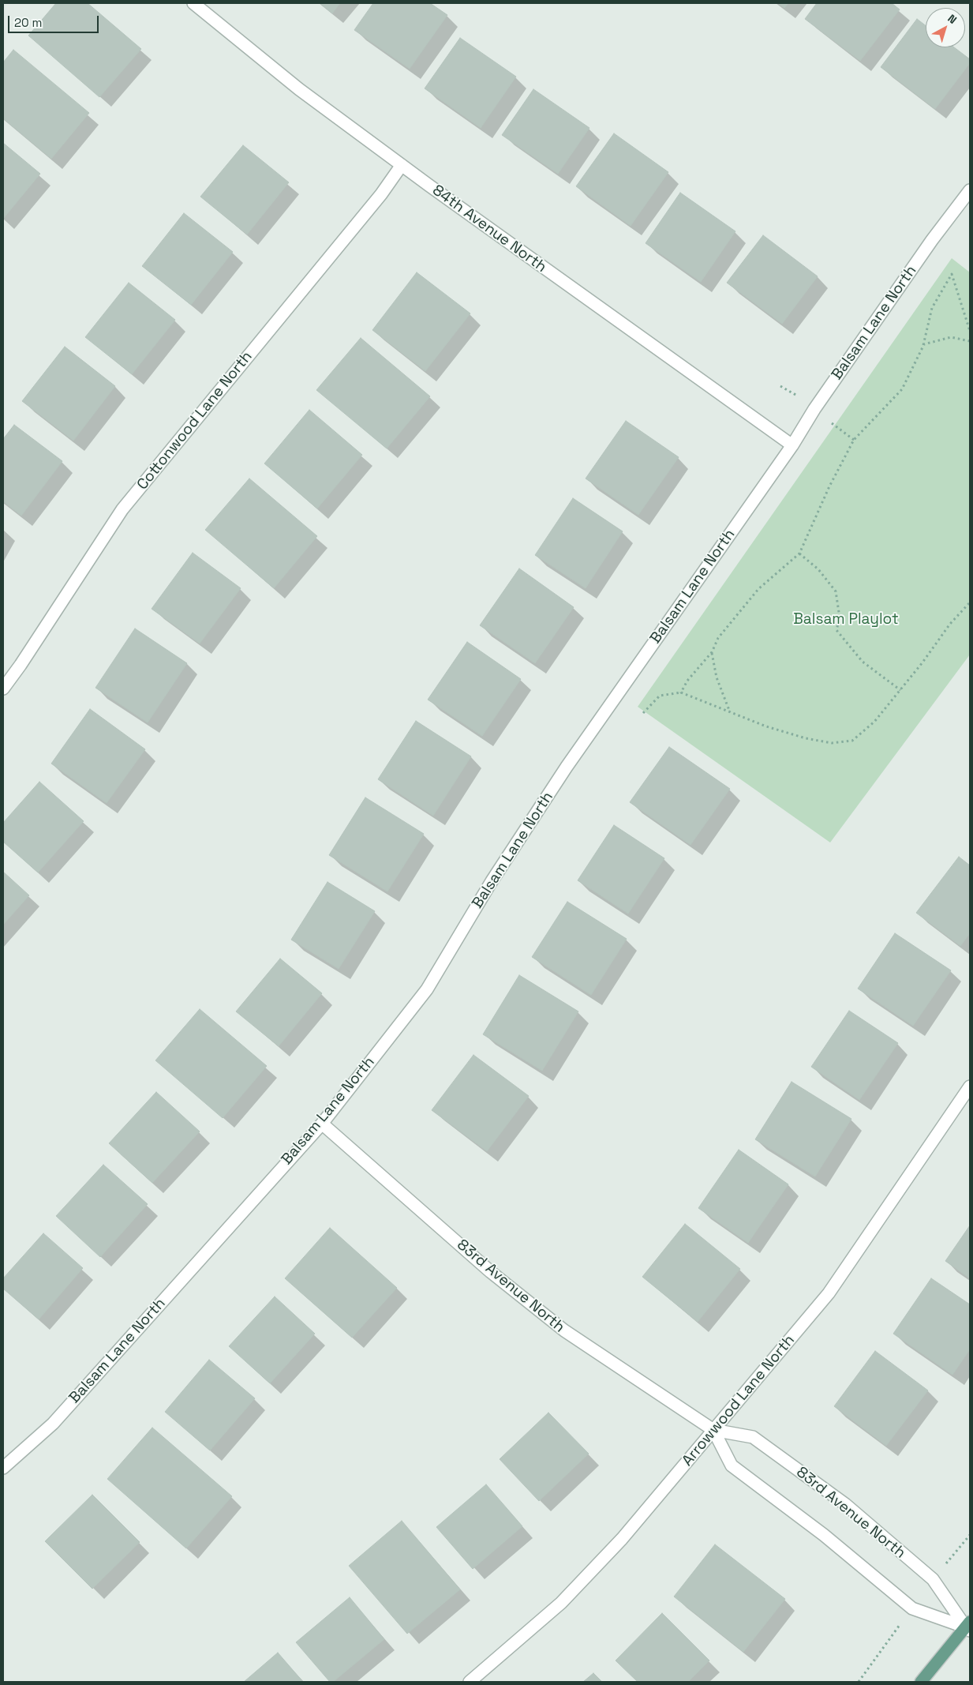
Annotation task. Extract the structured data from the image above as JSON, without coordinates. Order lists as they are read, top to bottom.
{
  "streets": {
    "street": [
      "84th Avenue North",
      "Balsam Lane North",
      "Cottonwood Lane North",
      "83rd Avenue North",
      "Arrowwood Lane North"
    ]
  },
  "crossings": [
    ["84th Avenue North", "Balsam Lane North"],
    ["84th Avenue North", "Cottonwood Lane North"],
    ["Balsam Lane North", "83rd Avenue North"],
    ["83rd Avenue North", "Arrowwood Lane North"]
  ],
  "parks": ["Balsam Playlot"],
  "scale_bar": "20 m",
  "north": "top right"
}
